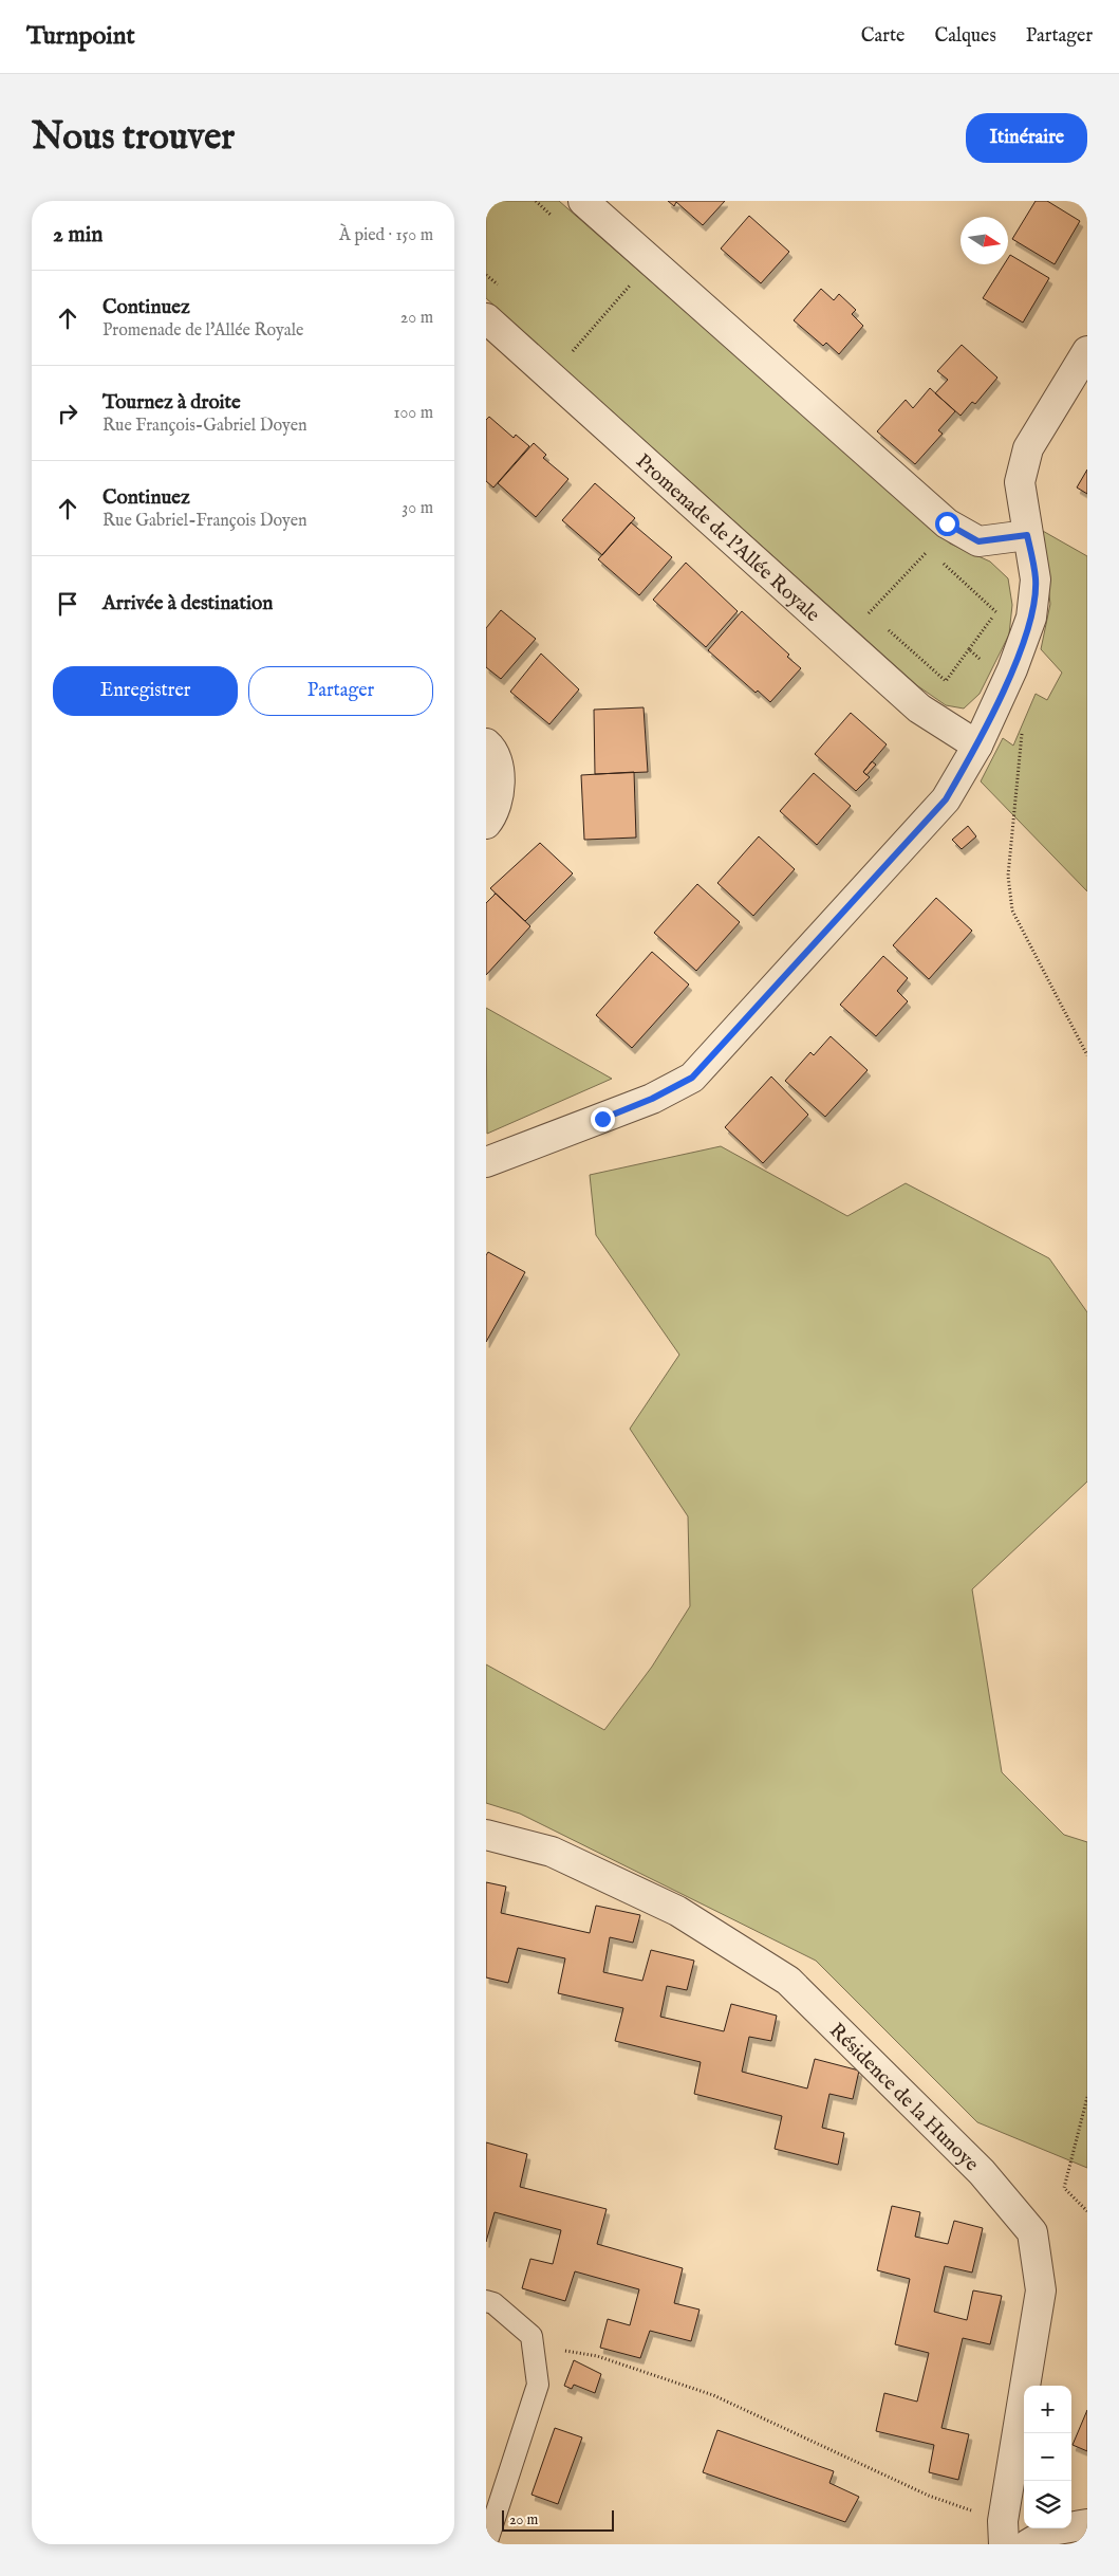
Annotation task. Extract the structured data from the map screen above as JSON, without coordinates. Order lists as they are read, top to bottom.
{
  "streets": {
    "street": ["Promenade de l'Allée Royale", "Résidence de la Hunoye"]
  },
  "scale_bar": "20 m",
  "north": "right",
  "page": {
    "header": "Turnpoint",
    "nav": ["Carte", "Calques", "Partager"],
    "buttons": [
      "Itinéraire",
      ["Enregistrer", "Partager"]
    ],
    "title": "Nous trouver",
    "heading": ["2 min", "À pied · 150 m"],
    "list": [
      ["Continuez", "Promenade de l'Allée Royale", "20 m"],
      ["Tournez à droite", "Rue François-Gabriel Doyen", "100 m"],
      ["Continuez", "Rue Gabriel-François Doyen", "30 m"],
      "Arrivée à destination"
    ],
    "map_buttons": ["+", "−"],
    "scale": "20 m"
  }
}
